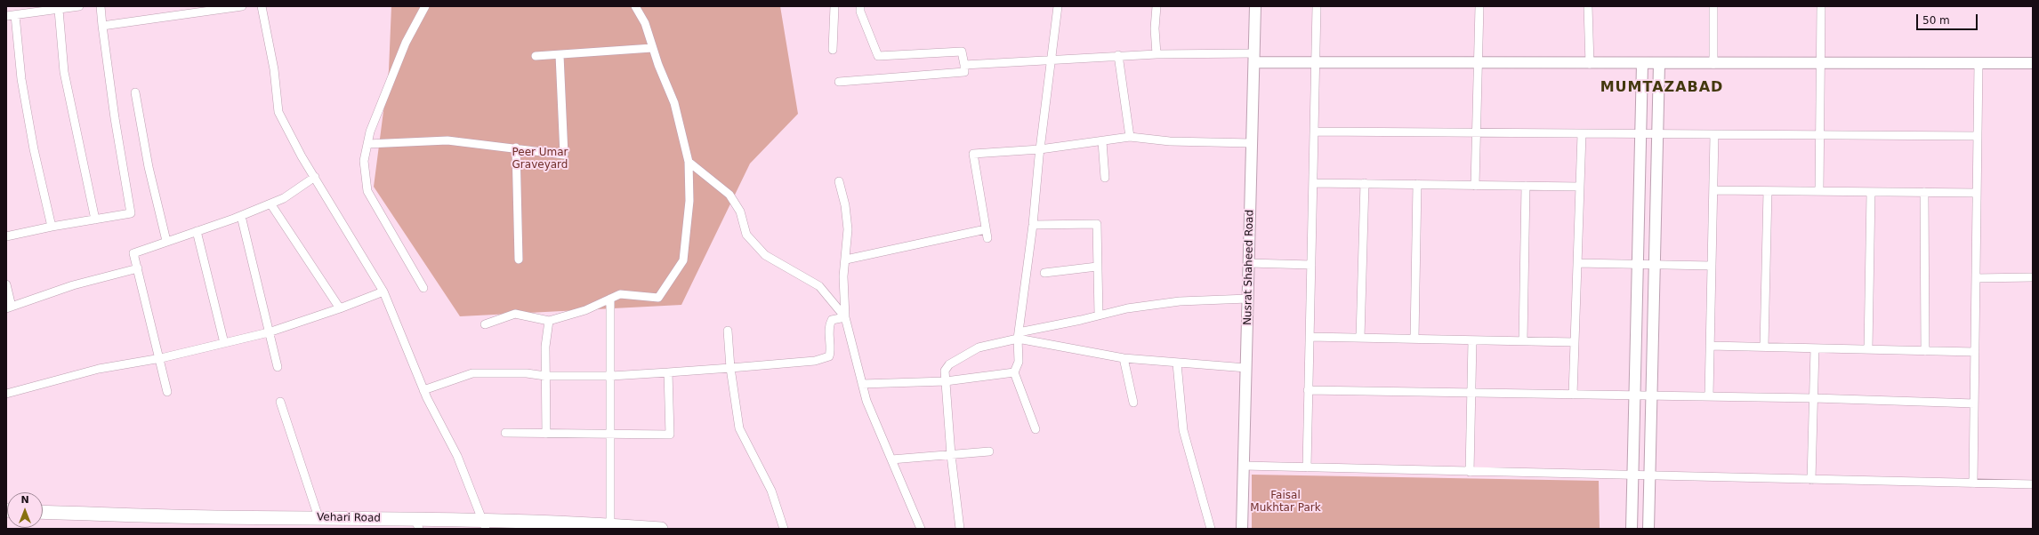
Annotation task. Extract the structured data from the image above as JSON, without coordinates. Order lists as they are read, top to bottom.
{
  "streets": {
    "main road": ["Vehari Road"],
    "street": ["Nusrat Shaheed Road"]
  },
  "districts": ["MUMTAZABAD"],
  "parks": ["Peer Umar Graveyard", "Faisal Mukhtar Park"],
  "scale_bar": "50 m",
  "north": "top"
}
